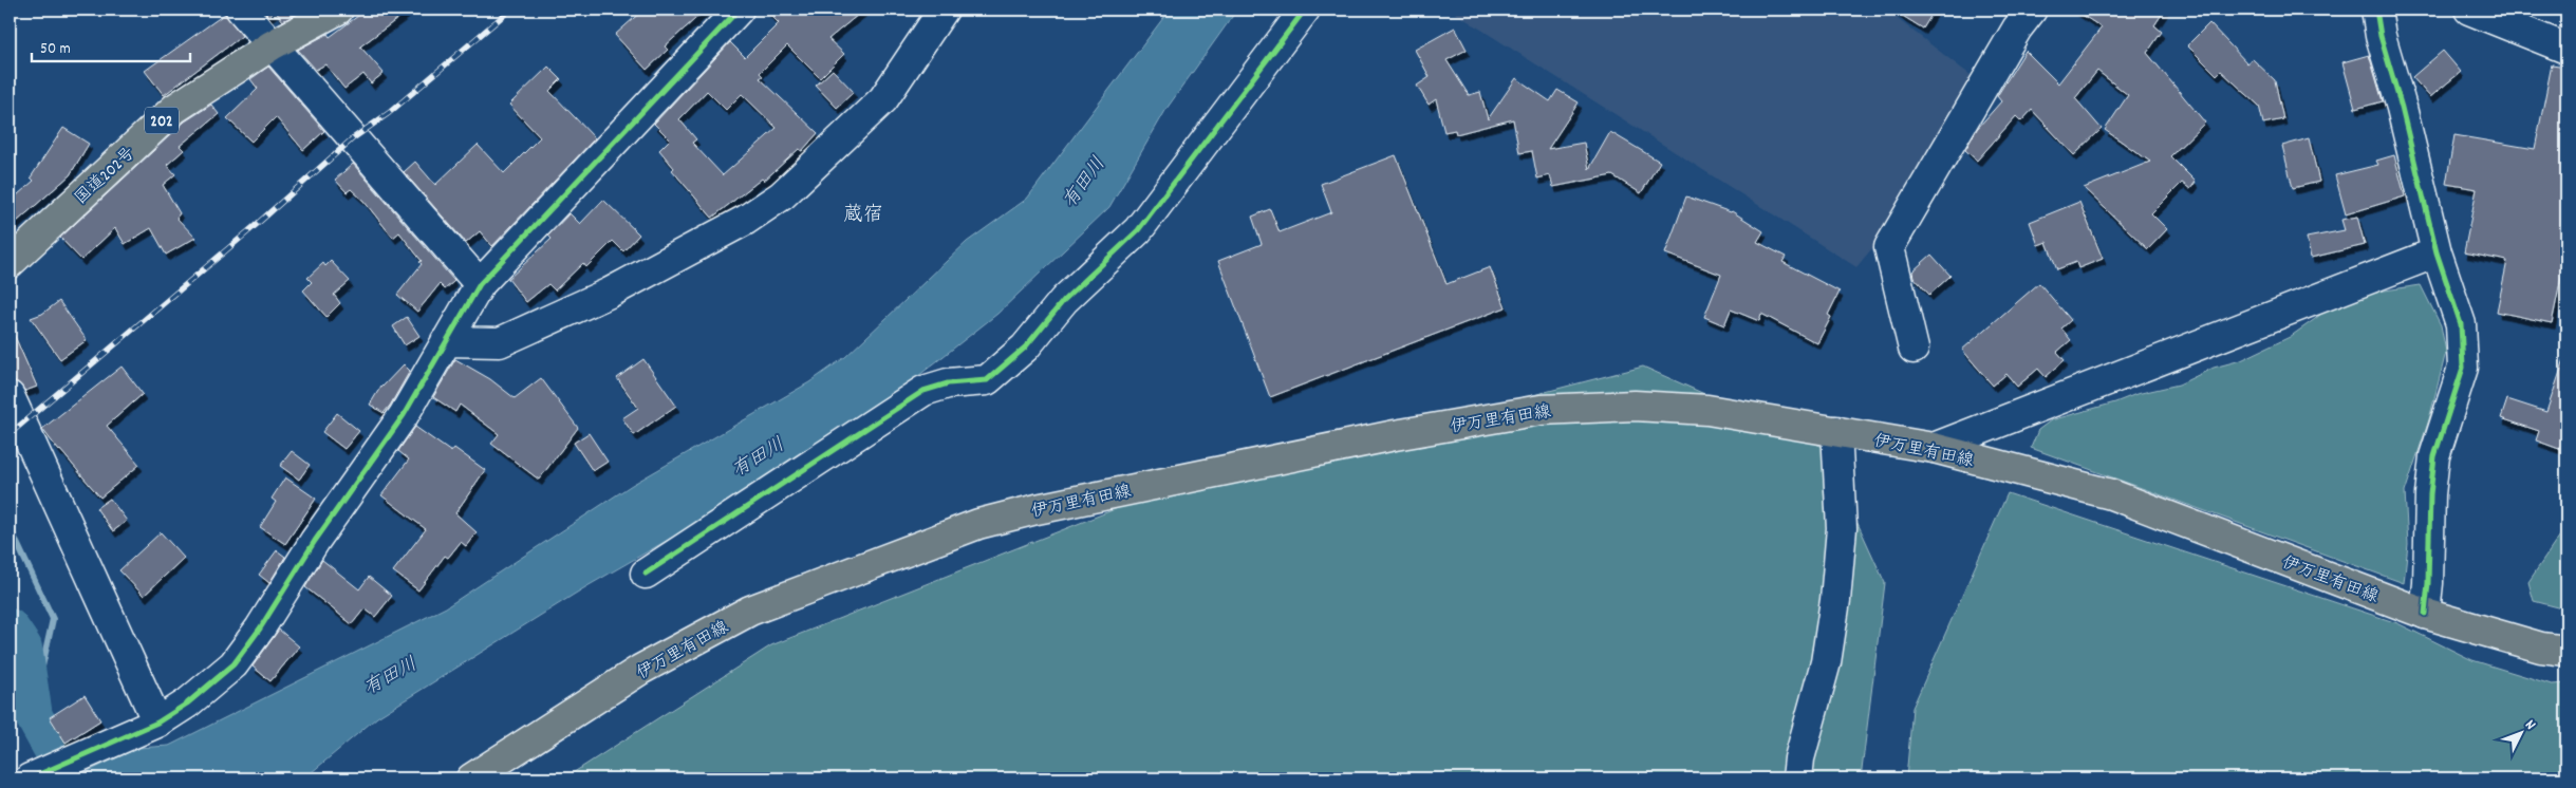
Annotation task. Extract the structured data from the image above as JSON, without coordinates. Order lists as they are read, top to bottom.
{
  "streets": {
    "main road": ["202", "国道202号", "伊万里有田線"]
  },
  "districts": ["蔵宿"],
  "water": ["有田川"],
  "scale_bar": "50 m",
  "north": "top right"
}
